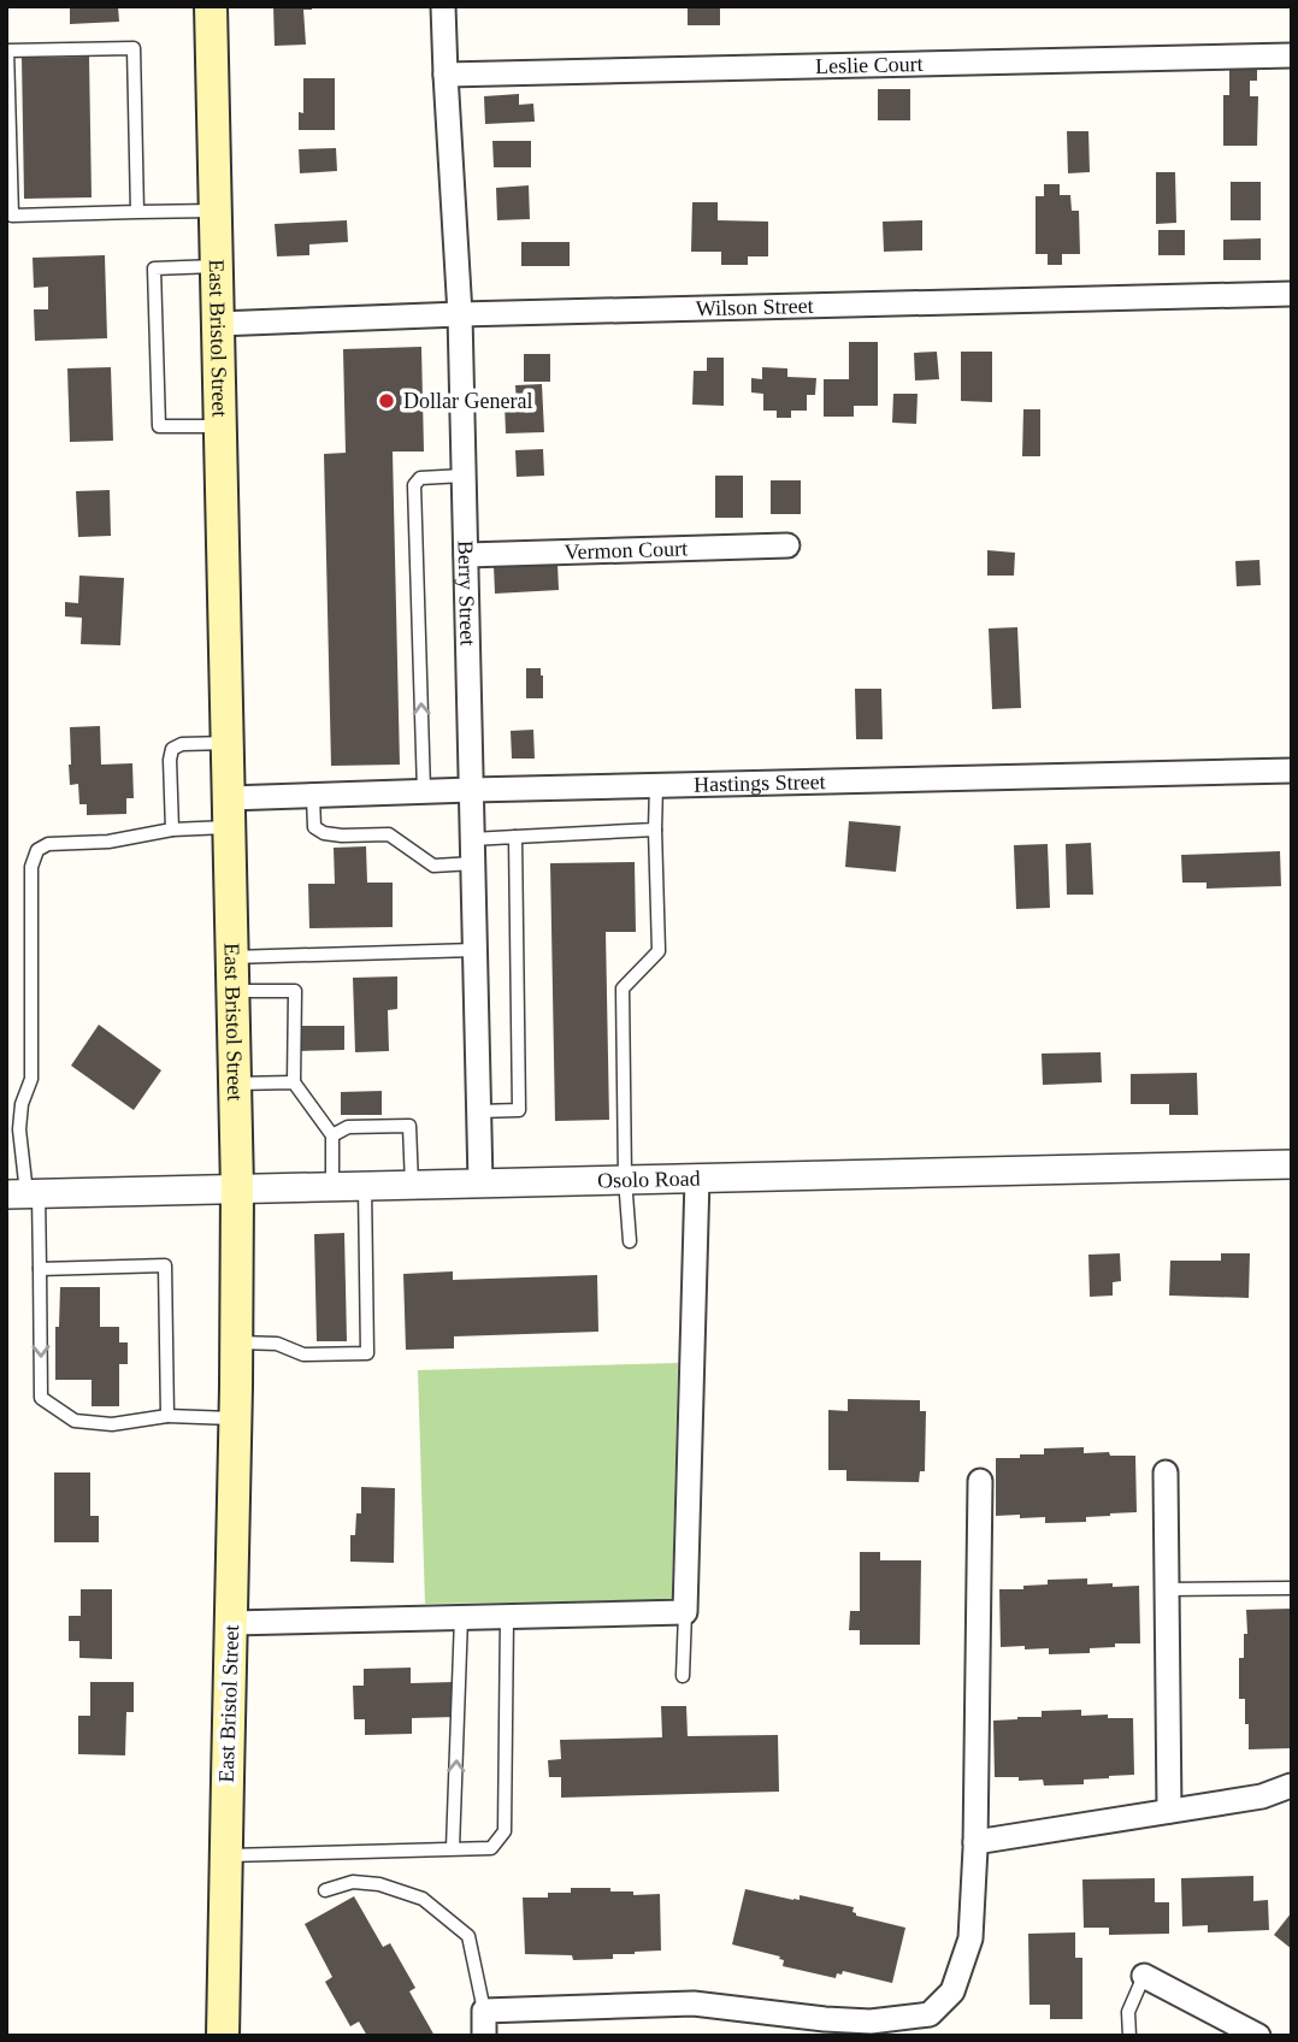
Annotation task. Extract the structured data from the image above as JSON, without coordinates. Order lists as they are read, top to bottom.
{
  "streets": {
    "main road": ["East Bristol Street"],
    "street": [
      "Leslie Court",
      "Wilson Street",
      "Vermon Court",
      "Berry Street",
      "Hastings Street",
      "Osolo Road"
    ]
  },
  "crossings": [
    ["Leslie Court", "Berry Street"],
    ["Wilson Street", "East Bristol Street"],
    ["Wilson Street", "Berry Street"],
    ["East Bristol Street", "Hastings Street"],
    ["East Bristol Street", "Osolo Road"],
    ["Vermon Court", "Berry Street"],
    ["Berry Street", "Hastings Street"],
    ["Berry Street", "Osolo Road"]
  ],
  "places": ["Dollar General"]
}
